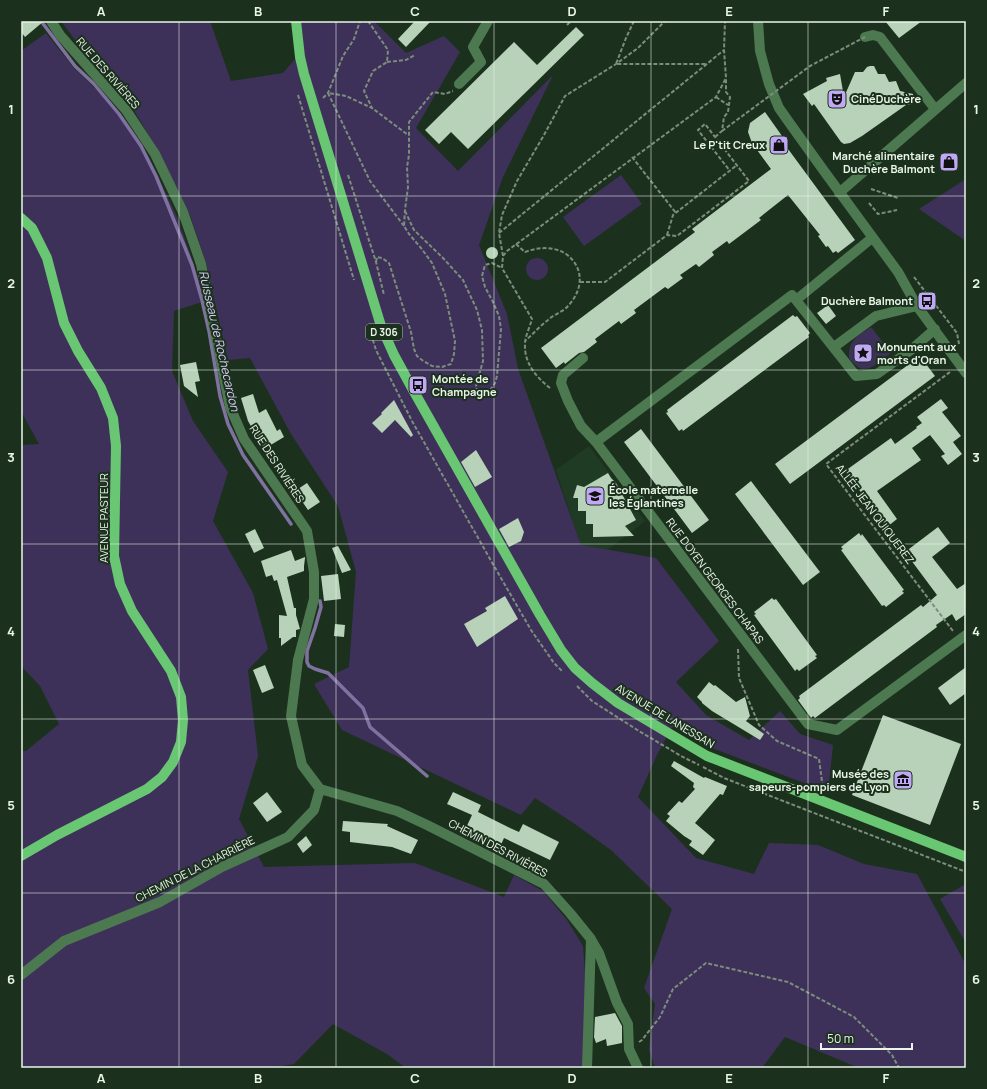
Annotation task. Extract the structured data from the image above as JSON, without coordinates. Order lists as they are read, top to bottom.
{
  "streets": {
    "main road": ["D 306", "AVENUE PASTEUR", "AVENUE DE LANESSAN"],
    "street": [
      "RUE DES RIVIÈRES",
      "RUE DOYEN GEORGES CHAPAS",
      "CHEMIN DES RIVIÈRES",
      "CHEMIN DE LA CHARRIÈRE"
    ],
    "path": ["ALLÉE JEAN QUIQUEREZ"]
  },
  "crossings": [
    ["RUE DES RIVIÈRES", "CHEMIN DES RIVIÈRES"],
    ["RUE DES RIVIÈRES", "CHEMIN DE LA CHARRIÈRE"],
    ["ALLÉE JEAN QUIQUEREZ", "RUE DOYEN GEORGES CHAPAS"],
    ["CHEMIN DES RIVIÈRES", "CHEMIN DE LA CHARRIÈRE"]
  ],
  "water": ["Ruisseau de Rochecardon"],
  "places": {
    "theatre": ["CinéDuchère"],
    "shop": ["Le P'tit Creux", "Marché alimentaire Duchère Balmont"],
    "bus stop": ["Duchère Balmont", "Montée de Champagne"],
    "place": ["Monument aux morts d'Oran"],
    "school or university": ["École maternelle les Églantines"],
    "museum": ["Musée des sapeurs-pompiers de Lyon"]
  },
  "scale_bar": "50 m",
  "grid": {
    "columns": [
      "A",
      "B",
      "C",
      "D",
      "E",
      "F"
    ],
    "rows": [
      "1",
      "2",
      "3",
      "4",
      "5",
      "6"
    ]
  }
}
